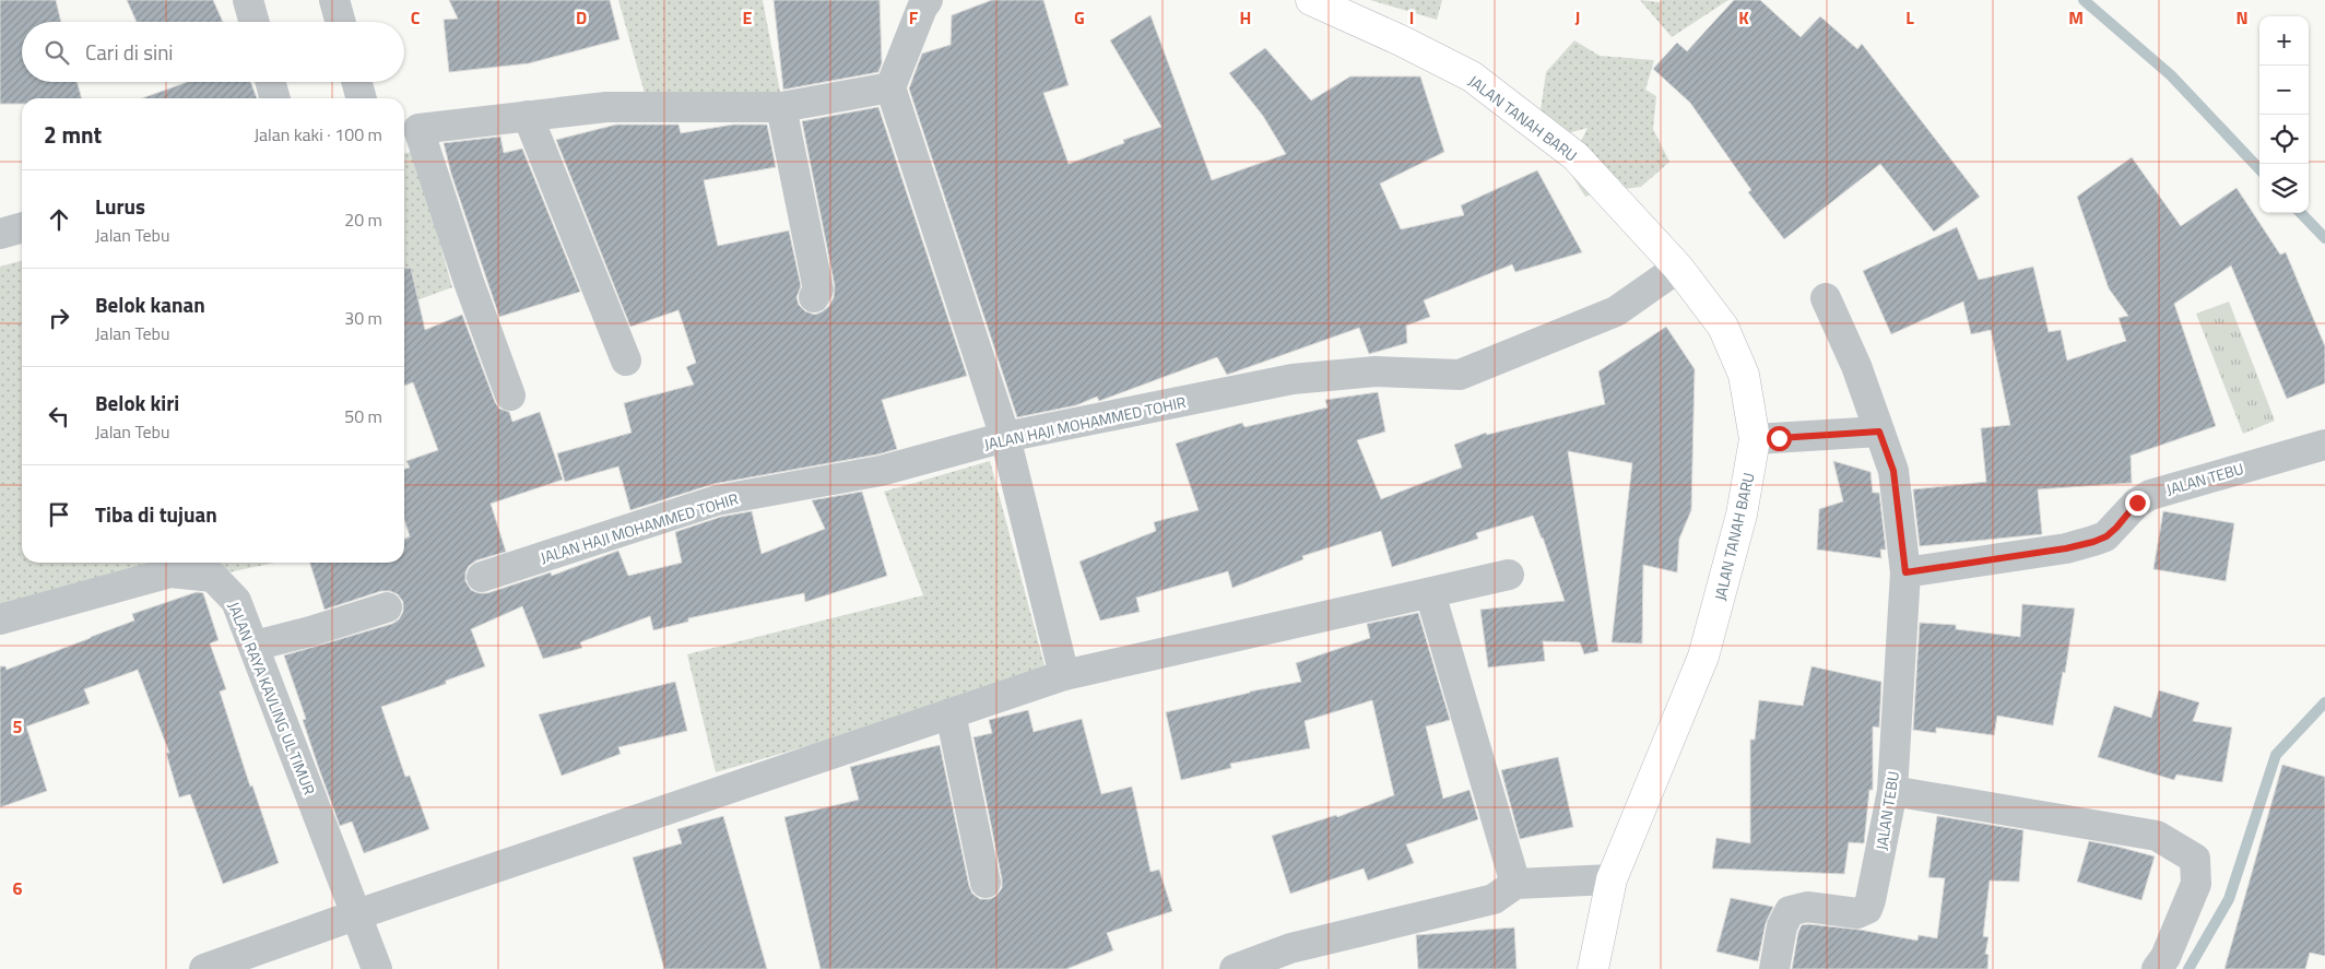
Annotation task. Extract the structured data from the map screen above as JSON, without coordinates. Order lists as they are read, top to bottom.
{
  "streets": {
    "main road": ["JALAN TANAH BARU"],
    "street": ["JALAN HAJI MOHAMMED TOHIR", "JALAN TEBU", "JALAN RAYA KAVLING UL TIMUR"]
  },
  "crossings": [
    ["JALAN TANAH BARU", "JALAN HAJI MOHAMMED TOHIR"]
  ],
  "page": {
    "map_buttons": ["+", "−"],
    "search": "Cari di sini",
    "heading": ["2 mnt", "Jalan kaki · 100 m"],
    "list": [
      ["Lurus", "Jalan Tebu", "20 m"],
      ["Belok kanan", "Jalan Tebu", "30 m"],
      ["Belok kiri", "Jalan Tebu", "50 m"],
      "Tiba di tujuan"
    ]
  },
  "grid": {
    "columns": [
      "C",
      "D",
      "E",
      "F",
      "G",
      "H",
      "I",
      "J",
      "K",
      "L",
      "M",
      "N"
    ],
    "rows": ["5", "6"]
  }
}
